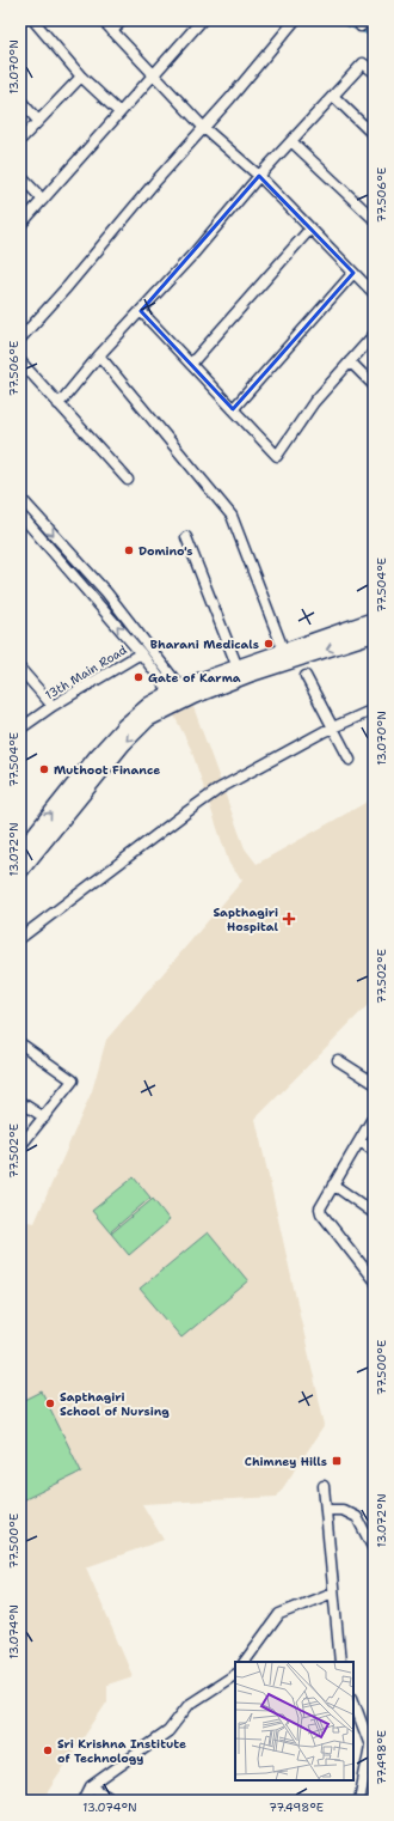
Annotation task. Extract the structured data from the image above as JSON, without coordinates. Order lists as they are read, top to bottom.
{
  "streets": {
    "street": ["13th Main Road"]
  },
  "places": {
    "other": [
      "Domino's",
      "Bharani Medicals",
      "Gate of Karma",
      "Muthoot Finance",
      "Sapthagiri School of Nursing",
      "Sri Krishna Institute of Technology"
    ],
    "health": ["Sapthagiri Hospital"],
    "transit": ["Chimney Hills"]
  },
  "coordinates": [
    "13.070°N",
    "77.506°E",
    "77.504°E",
    "13.072°N",
    "77.502°E",
    "77.500°E",
    "13.074°N",
    "77.498°E"
  ]
}
